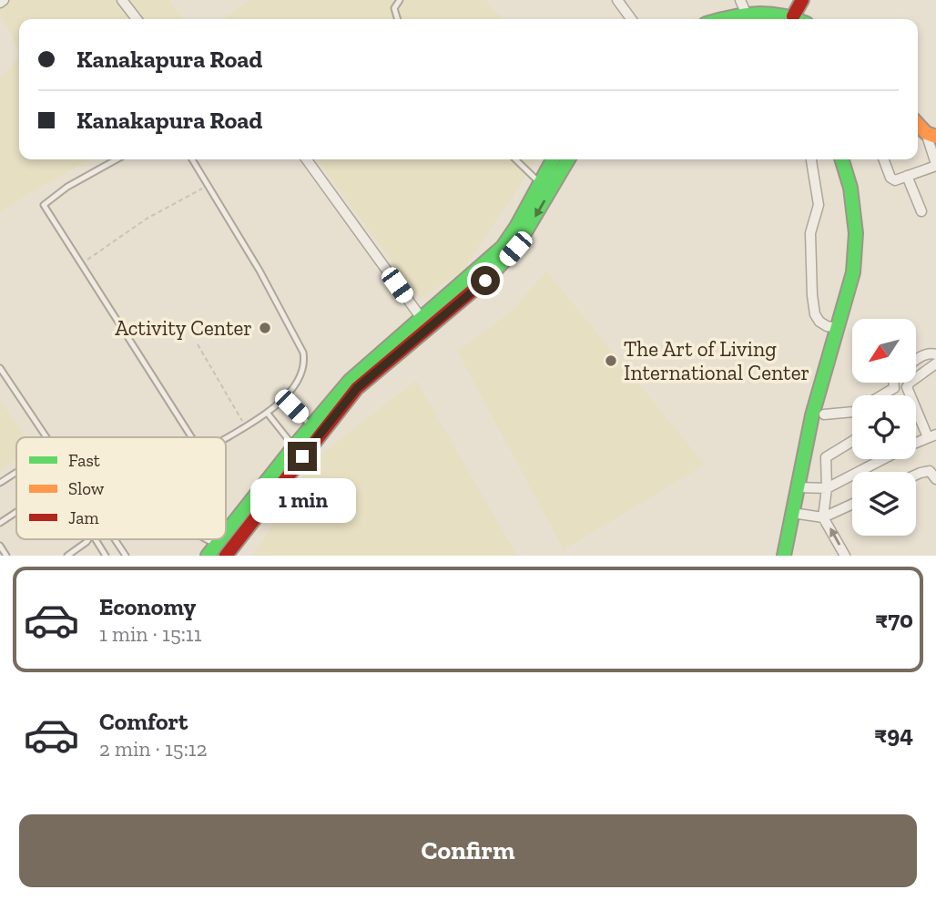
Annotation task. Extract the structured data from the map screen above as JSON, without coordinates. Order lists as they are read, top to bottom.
{
  "places": ["Activity Center", "The Art of Living International Center"],
  "legend": ["Fast", "Slow", "Jam"],
  "north": "bottom left",
  "page": {
    "banner": ["Kanakapura Road", "Kanakapura Road"],
    "bubble": "1 min",
    "list": [
      {
        "name": "Economy",
        "note": "1 min · 15:11",
        "value": "₹70"
      },
      {
        "name": "Comfort",
        "note": "2 min · 15:12",
        "value": "₹94"
      }
    ],
    "buttons": "Confirm"
  }
}
